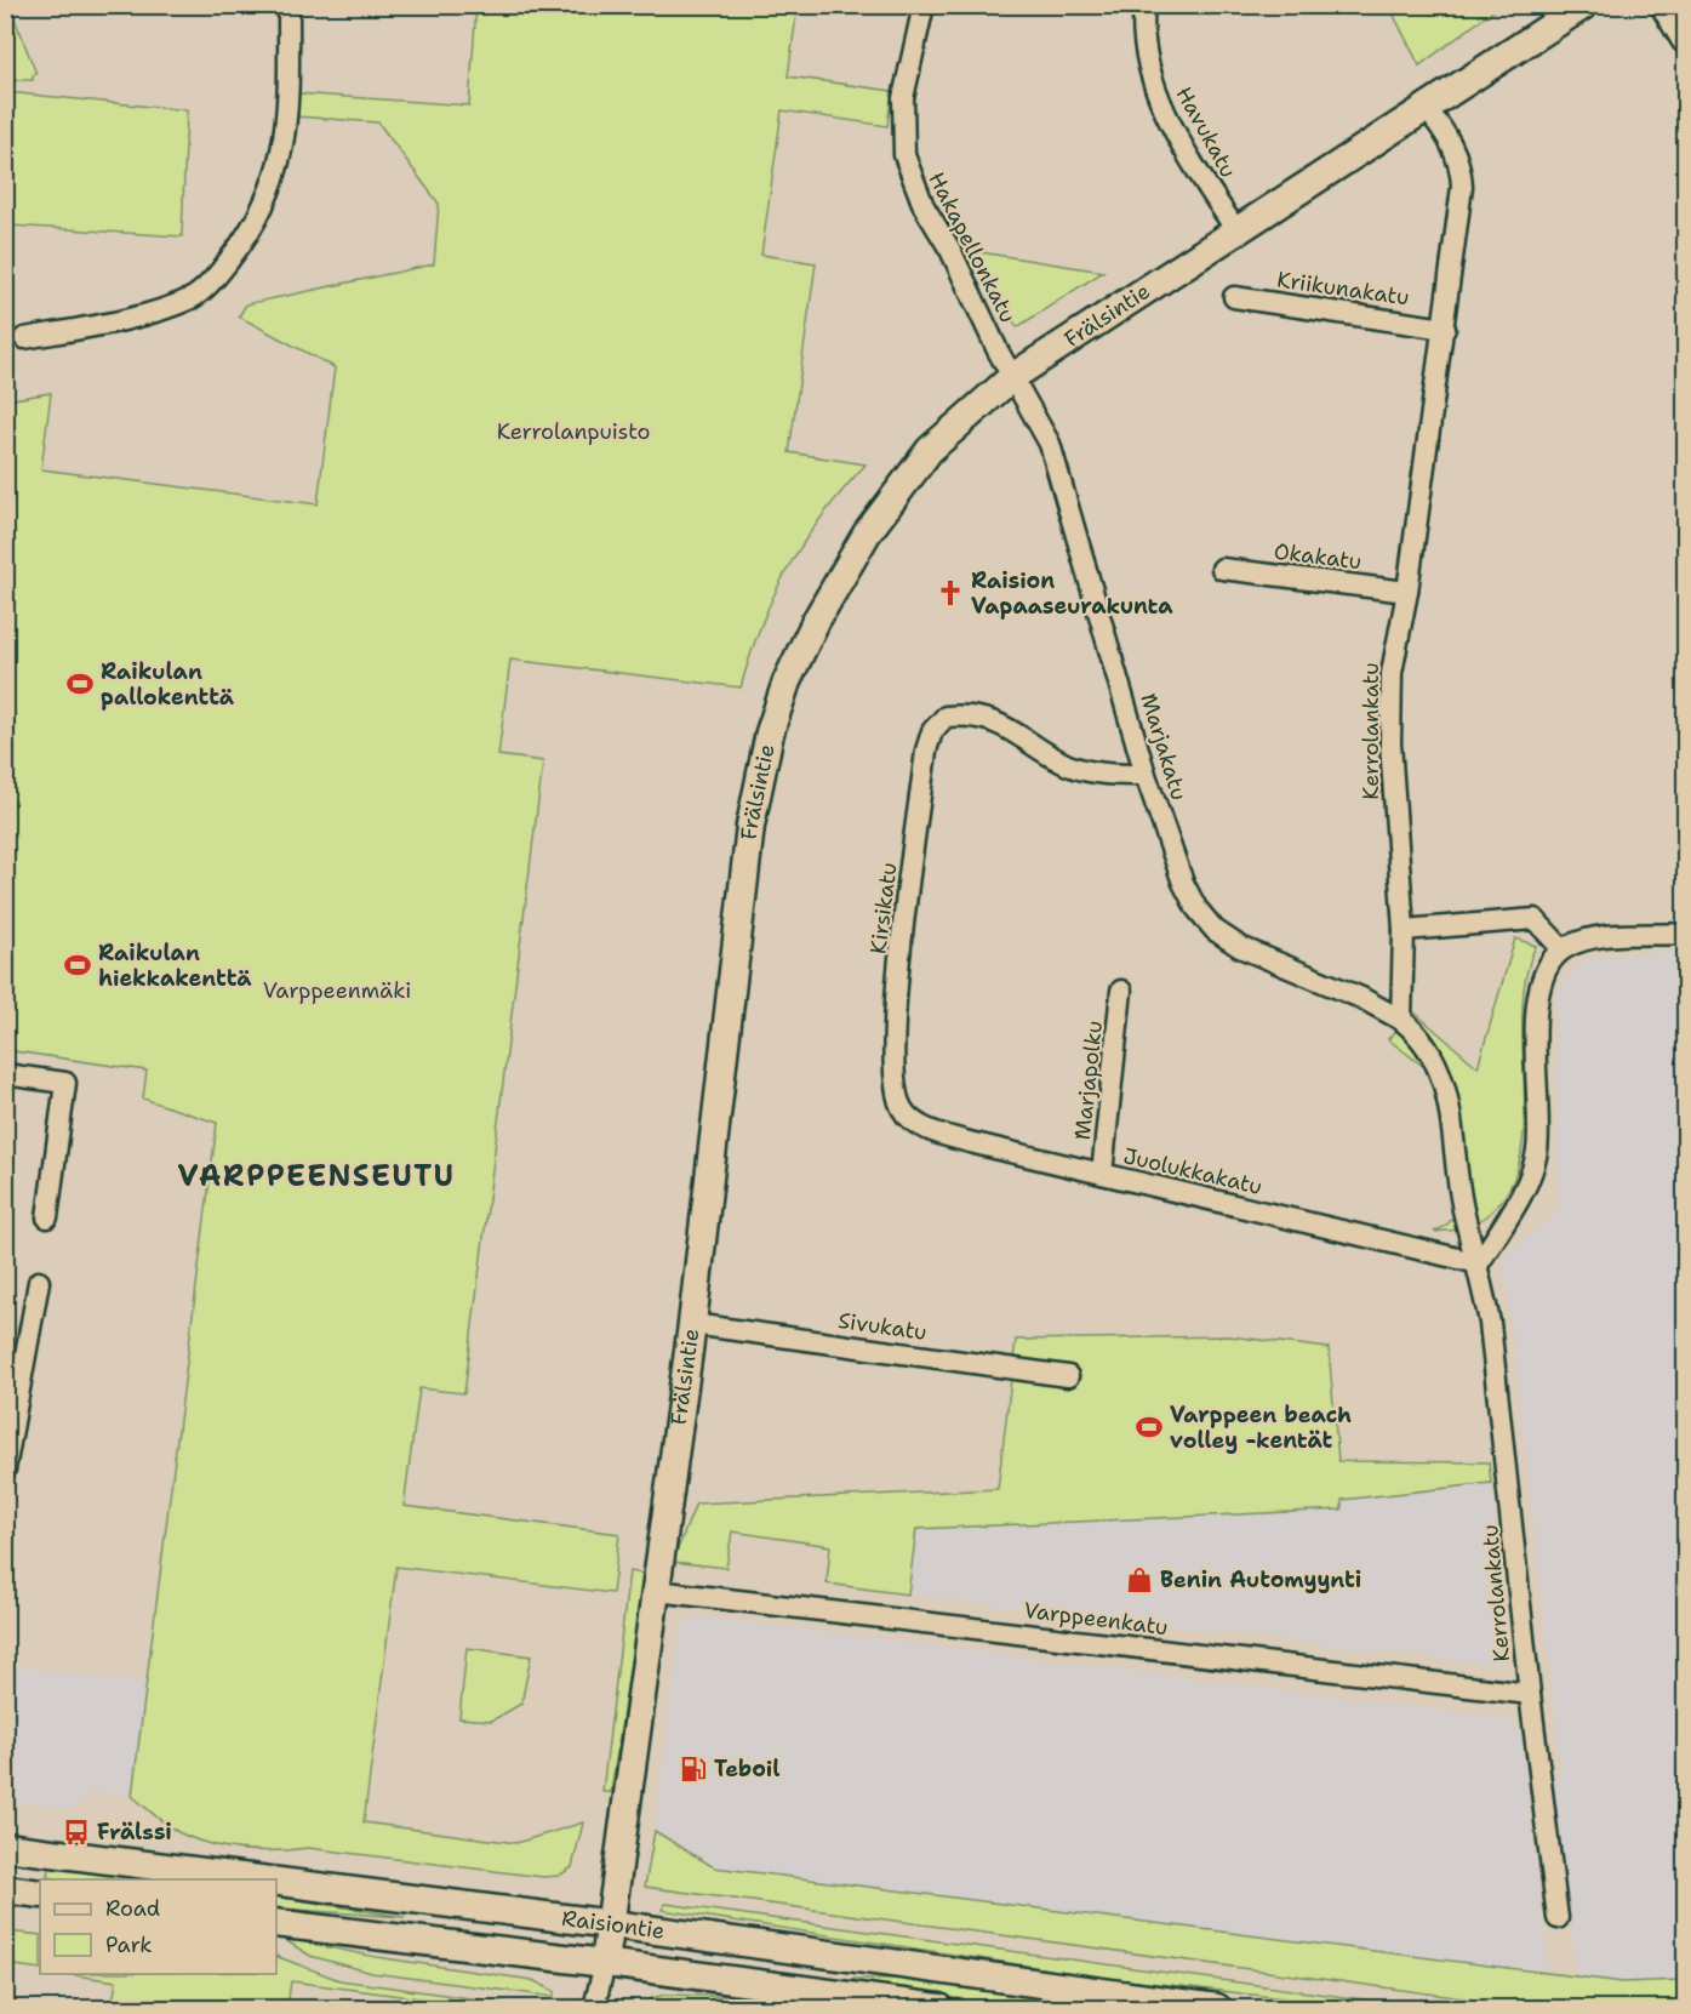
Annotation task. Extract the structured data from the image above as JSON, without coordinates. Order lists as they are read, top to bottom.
{
  "streets": {
    "street": [
      "Havukatu",
      "Hakapellonkatu",
      "Kriikunakatu",
      "Frälsintie",
      "Okakatu",
      "Kerrolankatu",
      "Marjakatu",
      "Kirsikatu",
      "Marjapolku",
      "Juolukkakatu",
      "Sivukatu",
      "Varppeenkatu",
      "Raisiontie"
    ]
  },
  "crossings": [
    ["Havukatu", "Frälsintie"],
    ["Hakapellonkatu", "Frälsintie"],
    ["Hakapellonkatu", "Marjakatu"],
    ["Kriikunakatu", "Kerrolankatu"],
    ["Frälsintie", "Kerrolankatu"],
    ["Frälsintie", "Marjakatu"],
    ["Frälsintie", "Sivukatu"],
    ["Frälsintie", "Varppeenkatu"],
    ["Frälsintie", "Raisiontie"],
    ["Okakatu", "Kerrolankatu"],
    ["Kerrolankatu", "Marjakatu"],
    ["Kerrolankatu", "Juolukkakatu"],
    ["Kerrolankatu", "Varppeenkatu"],
    ["Marjakatu", "Kirsikatu"],
    ["Kirsikatu", "Juolukkakatu"],
    ["Marjapolku", "Juolukkakatu"]
  ],
  "districts": ["VARPPEENSEUTU"],
  "parks": ["Kerrolanpuisto", "Varppeenmäki"],
  "places": {
    "church": ["Raision Vapaaseurakunta"],
    "sports": ["Raikulan pallokenttä", "Raikulan hiekkakenttä", "Varppeen beach volley -kentät"],
    "shop": ["Benin Automyynti"],
    "fuel station": ["Teboil"],
    "bus stop": ["Frälssi"]
  },
  "legend": ["Road", "Park"]
}
